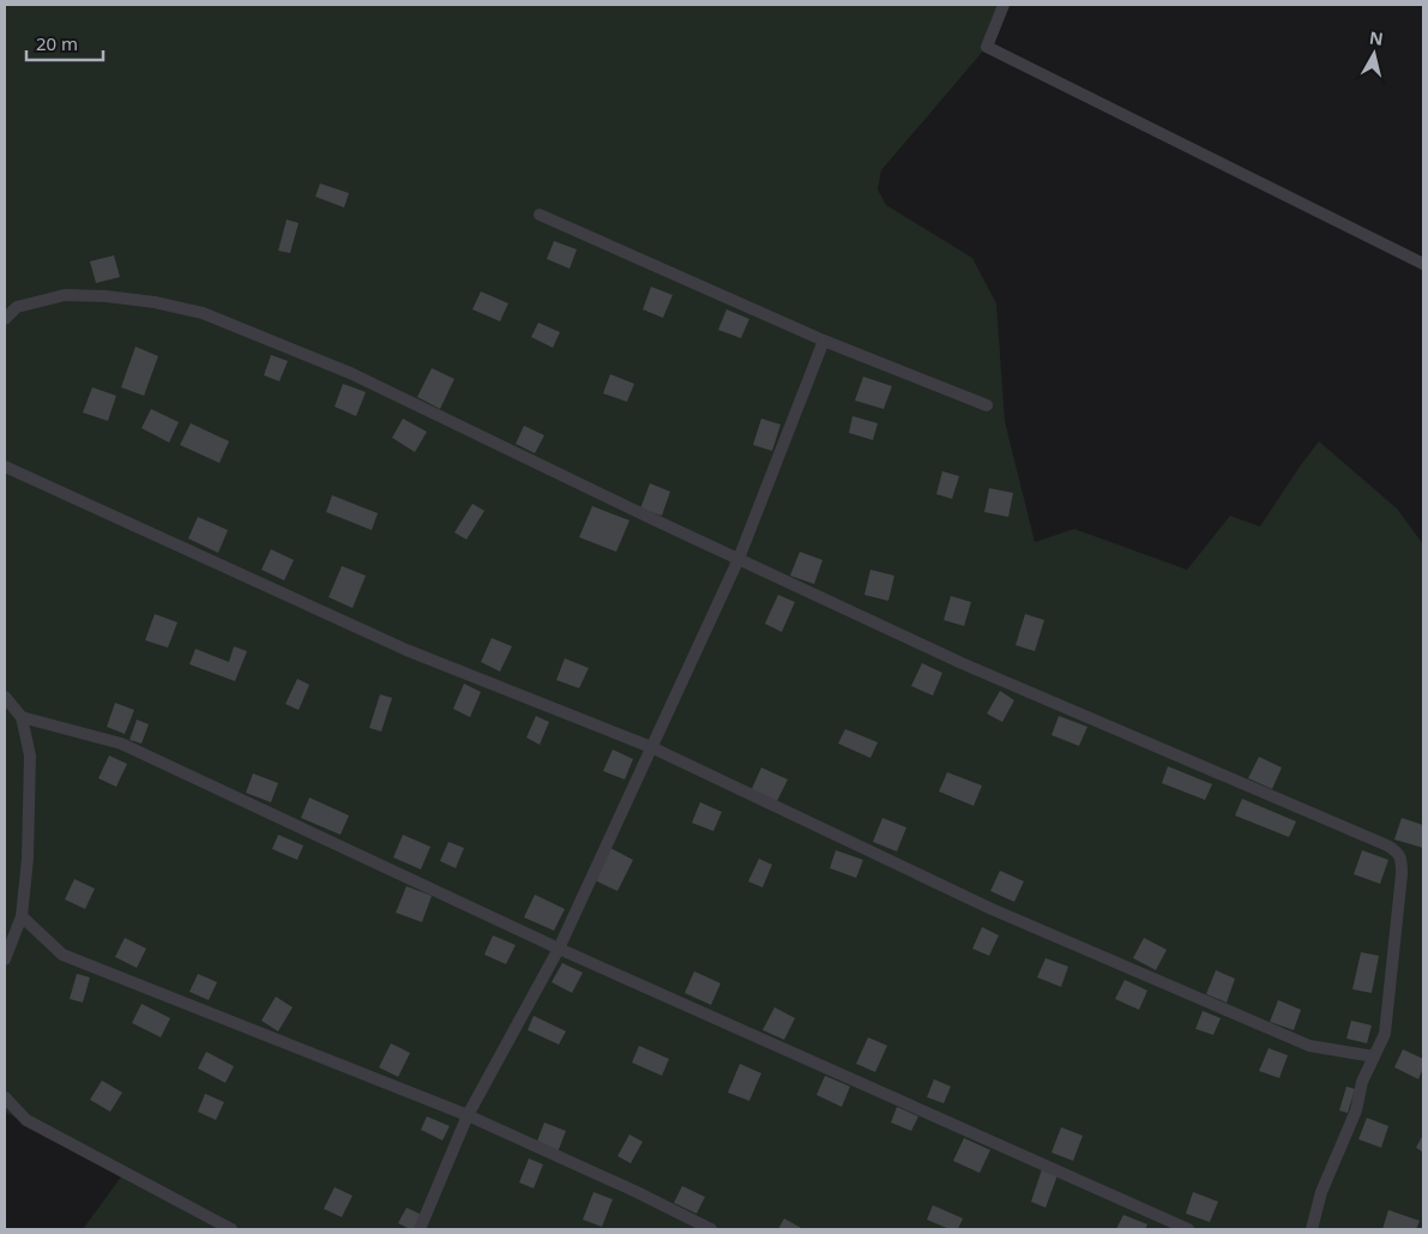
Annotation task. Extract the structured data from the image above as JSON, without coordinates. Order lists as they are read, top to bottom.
{
  "scale_bar": "20 m",
  "north": "top"
}
